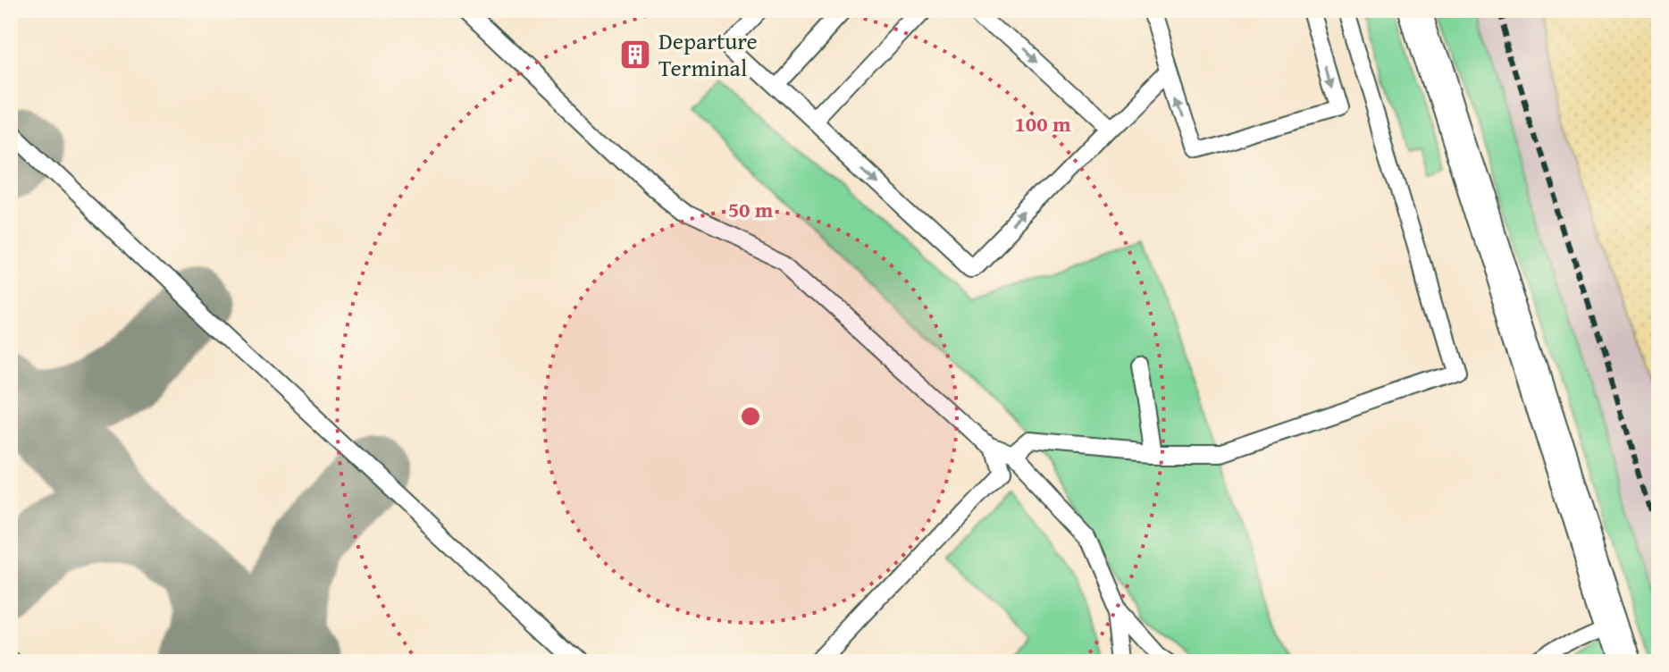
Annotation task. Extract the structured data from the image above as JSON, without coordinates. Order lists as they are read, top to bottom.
{
  "places": {
    "building": ["Departure Terminal"]
  },
  "rings": ["100 m", "50 m"]
}
